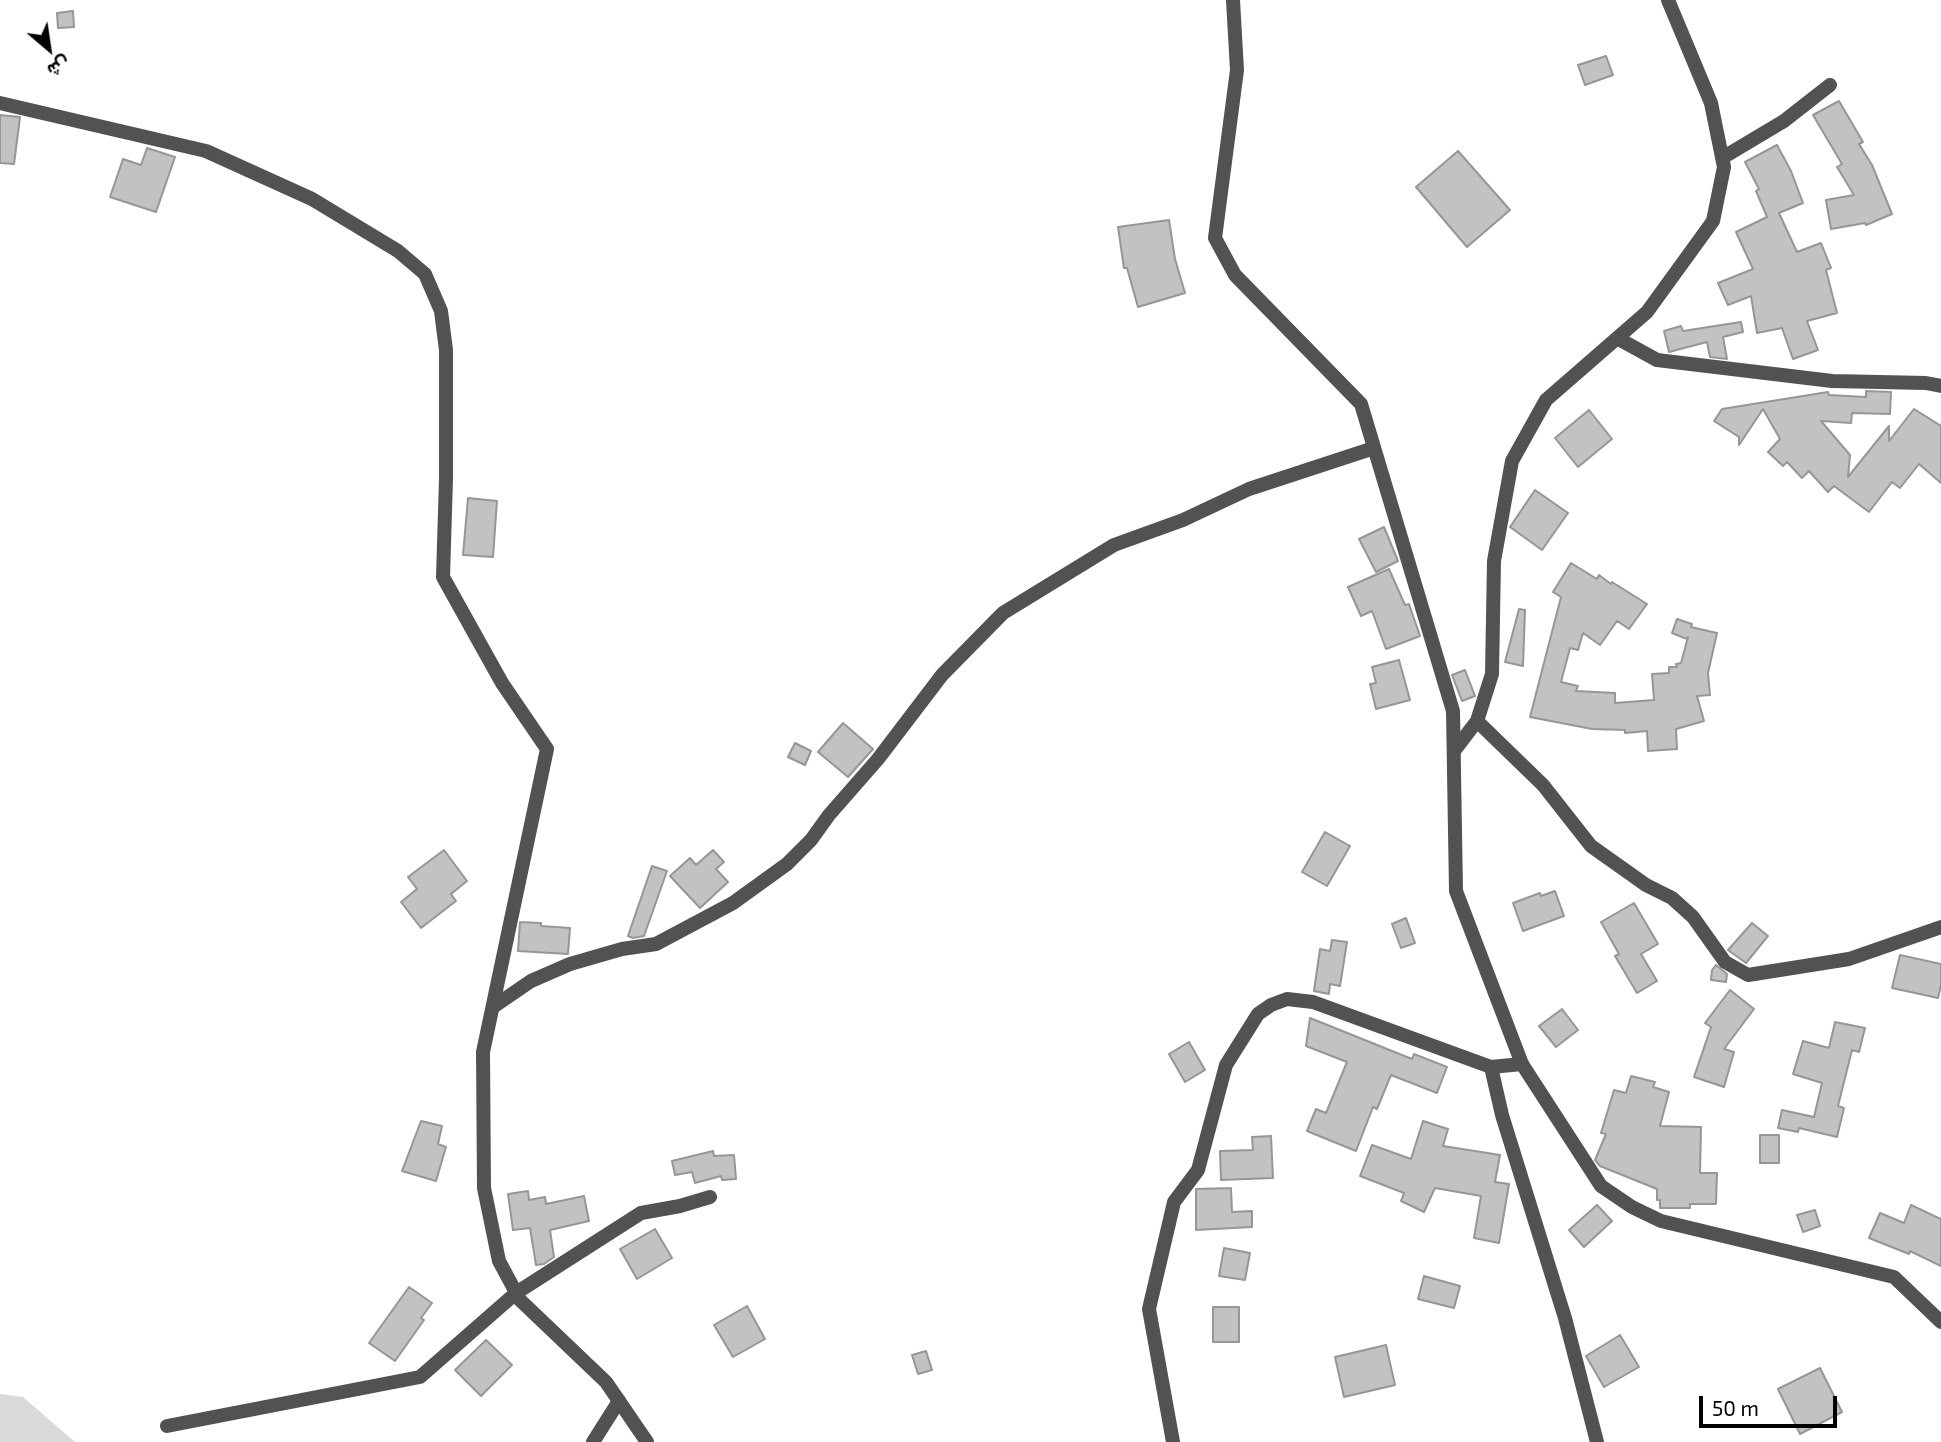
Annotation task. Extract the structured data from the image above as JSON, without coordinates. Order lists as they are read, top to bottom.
{
  "scale_bar": "50 m",
  "north": "bottom right"
}
